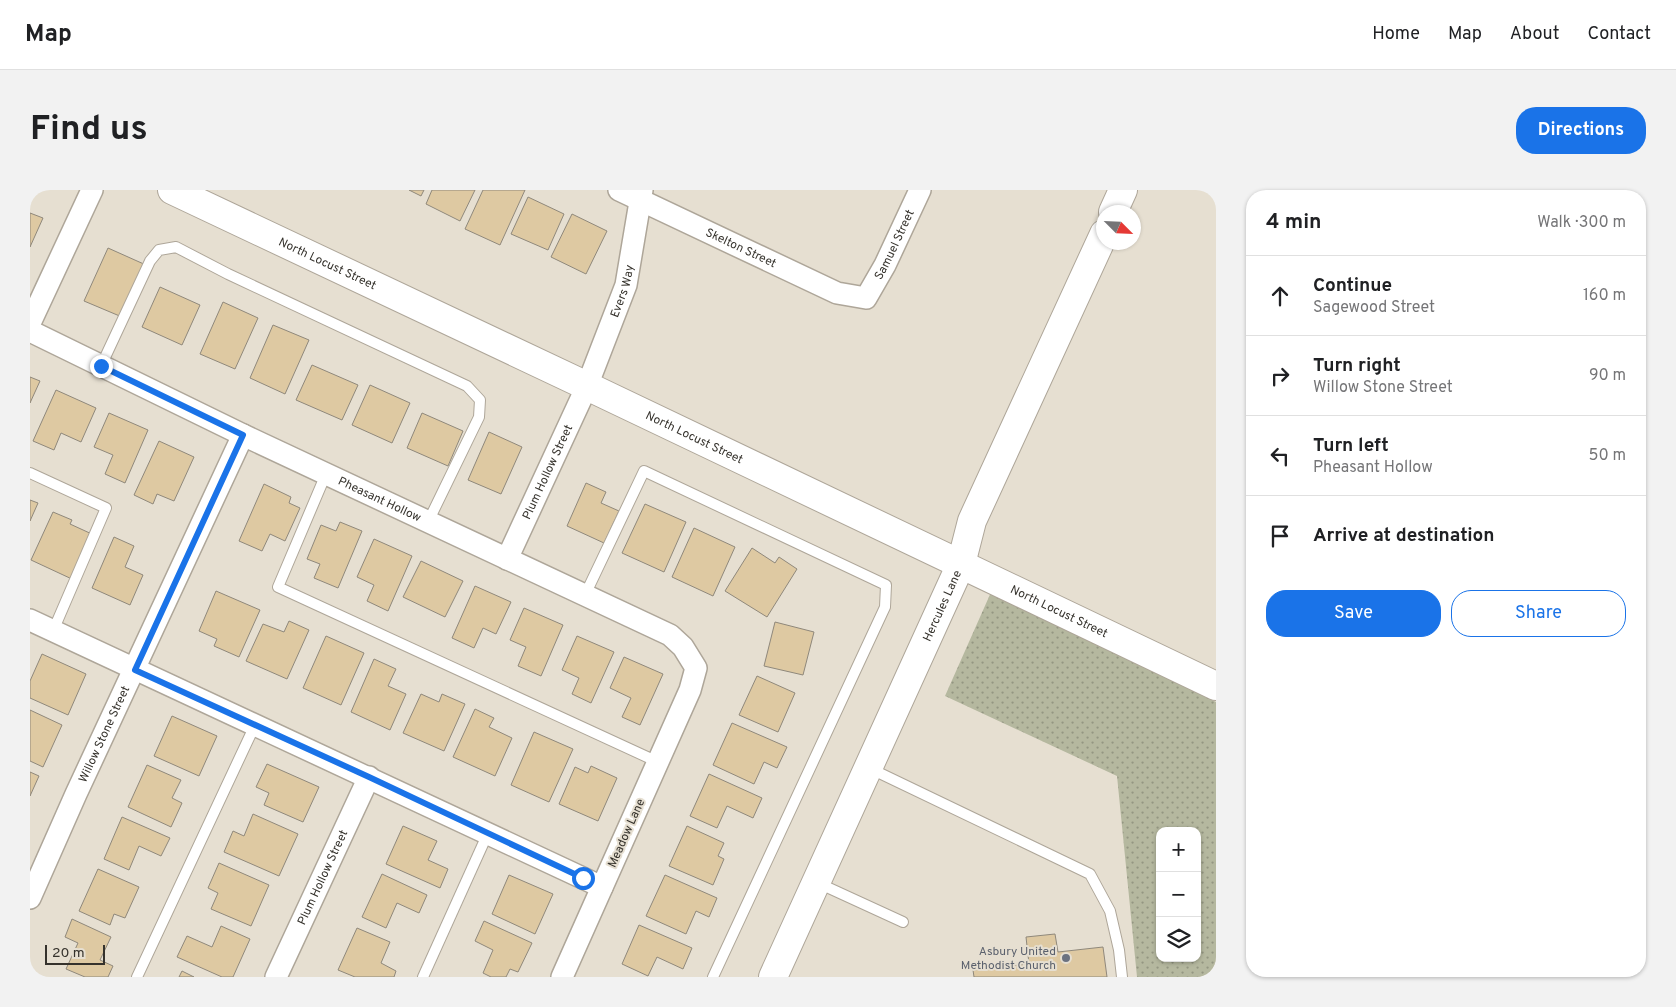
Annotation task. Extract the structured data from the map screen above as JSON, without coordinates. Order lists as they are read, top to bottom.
{
  "streets": {
    "main road": ["North Locust Street", "Hercules Lane"],
    "street": [
      "Samuel Street",
      "Skelton Street",
      "Evers Way",
      "Plum Hollow Street",
      "Pheasant Hollow",
      "Willow Stone Street",
      "Meadow Lane"
    ]
  },
  "crossings": [
    ["Samuel Street", "Skelton Street"],
    ["Skelton Street", "Evers Way"],
    ["North Locust Street", "Evers Way"],
    ["North Locust Street", "Plum Hollow Street"],
    ["North Locust Street", "Hercules Lane"],
    ["Evers Way", "Plum Hollow Street"],
    ["Plum Hollow Street", "Pheasant Hollow"],
    ["Pheasant Hollow", "Willow Stone Street"],
    ["Pheasant Hollow", "Meadow Lane"]
  ],
  "places": ["Asbury United Methodist Church"],
  "scale_bar": "20 m",
  "north": "bottom right",
  "page": {
    "header": "Map",
    "nav": [
      "Home",
      "Map",
      "About",
      "Contact"
    ],
    "buttons": [
      "Directions",
      ["Save", "Share"]
    ],
    "title": "Find us",
    "heading": ["4 min", "Walk · 300 m"],
    "list": [
      ["Continue", "Sagewood Street", "160 m"],
      ["Turn right", "Willow Stone Street", "90 m"],
      ["Turn left", "Pheasant Hollow", "50 m"],
      "Arrive at destination"
    ],
    "map_buttons": ["+", "−"],
    "scale": "20 m"
  }
}
